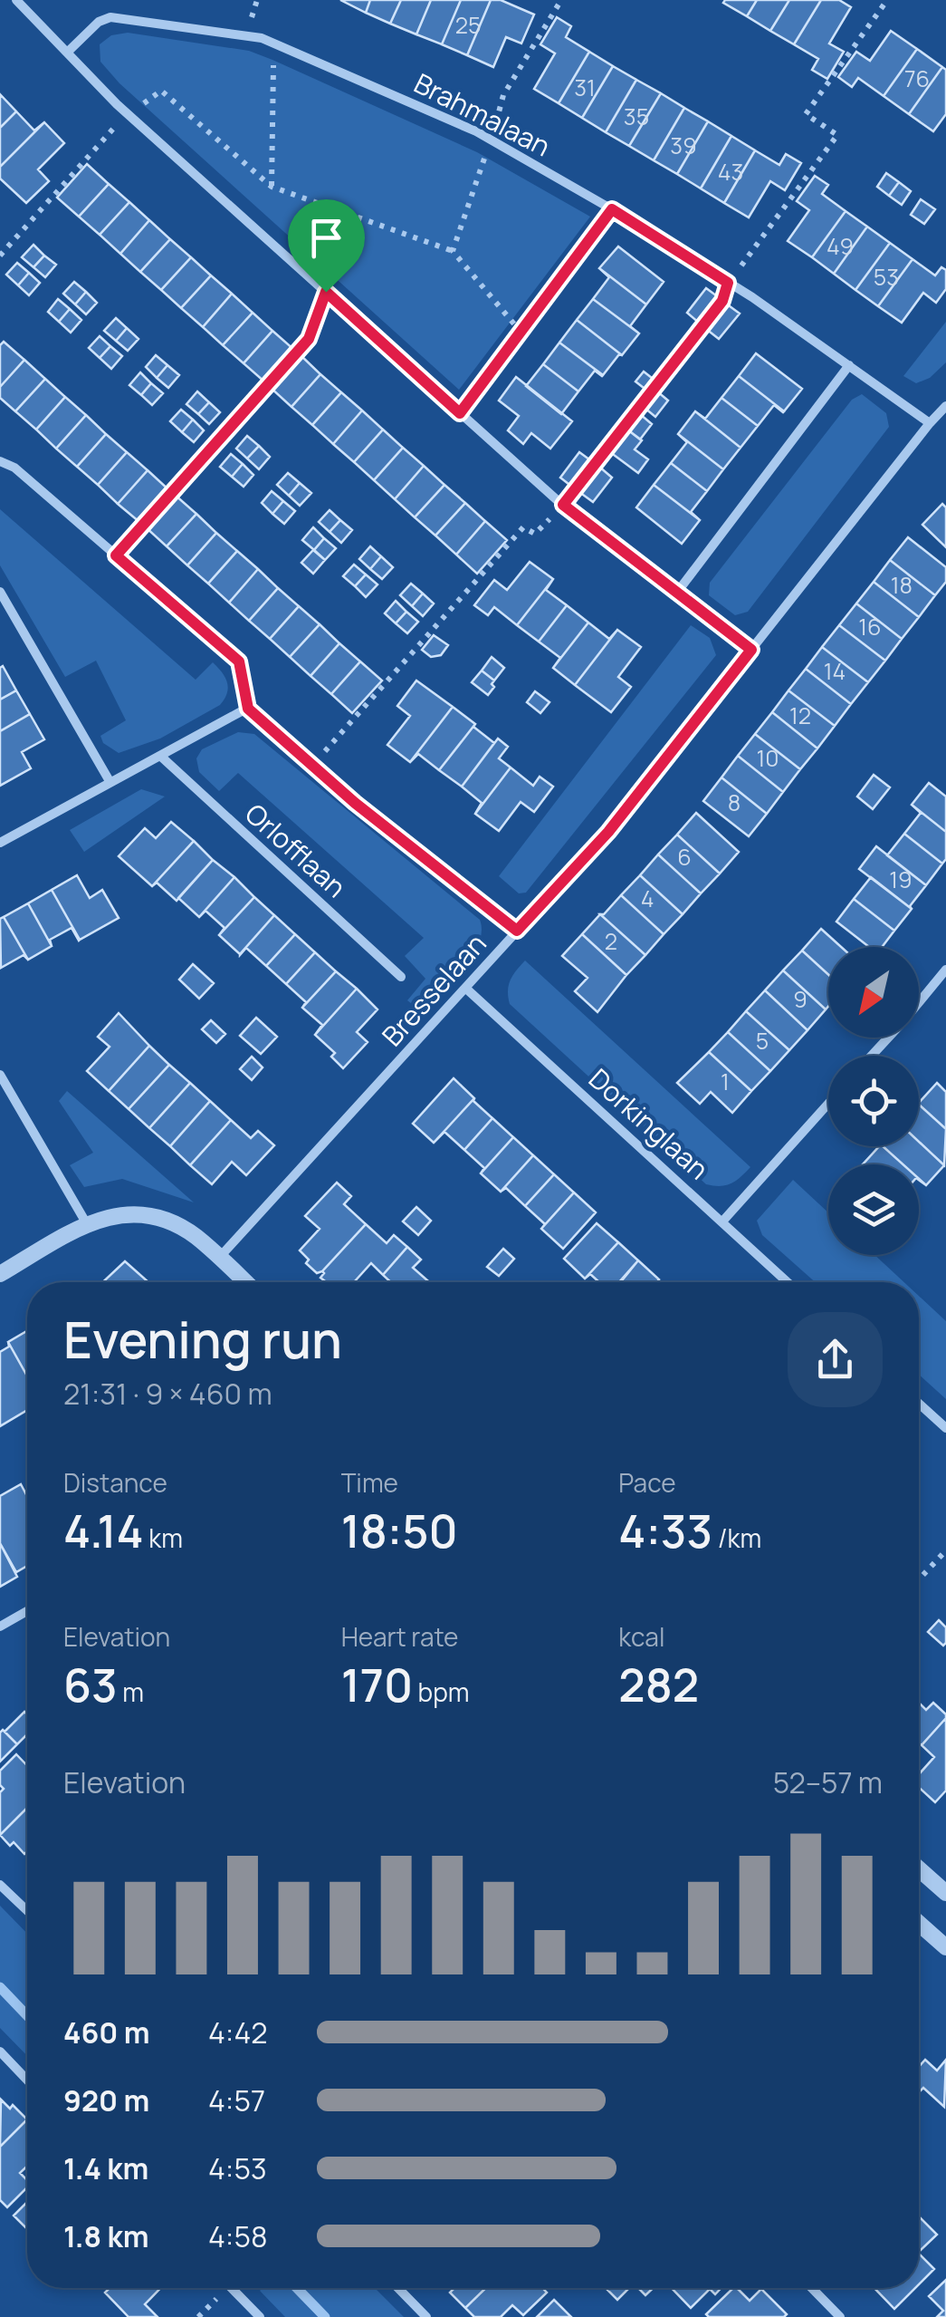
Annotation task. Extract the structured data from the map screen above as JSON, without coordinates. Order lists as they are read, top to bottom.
{
  "streets": {
    "street": [
      "Brahmalaan",
      "Orlofflaan",
      "Bresselaan",
      "Dorkinglaan"
    ]
  },
  "crossings": [
    ["Brahmalaan", "Bresselaan"],
    ["Bresselaan", "Dorkinglaan"]
  ],
  "house_numbers": [
    "25",
    "76",
    "31",
    "35",
    "39",
    "43",
    "49",
    "53",
    "18",
    "16",
    "14",
    "12",
    "10",
    "8",
    "6",
    "19",
    "4",
    "2",
    "9",
    "5",
    "1"
  ],
  "north": "bottom left",
  "page": {
    "heading": ["Evening run", "21:31 · 9 × 460 m"],
    "stats": [
      ["Distance", "4.14 km"],
      ["Time", "18:50"],
      ["Pace", "4:33 /km"],
      ["Elevation", "63 m"],
      ["Heart rate", "170 bpm"],
      ["kcal", "282"]
    ],
    "chart": ["Elevation", "52–57 m"],
    "list": [
      {
        "name": "460 m",
        "note": "4:42"
      },
      {
        "name": "920 m",
        "note": "4:57"
      },
      {
        "name": "1.4 km",
        "note": "4:53"
      },
      {
        "name": "1.8 km",
        "note": "4:58"
      }
    ]
  }
}
